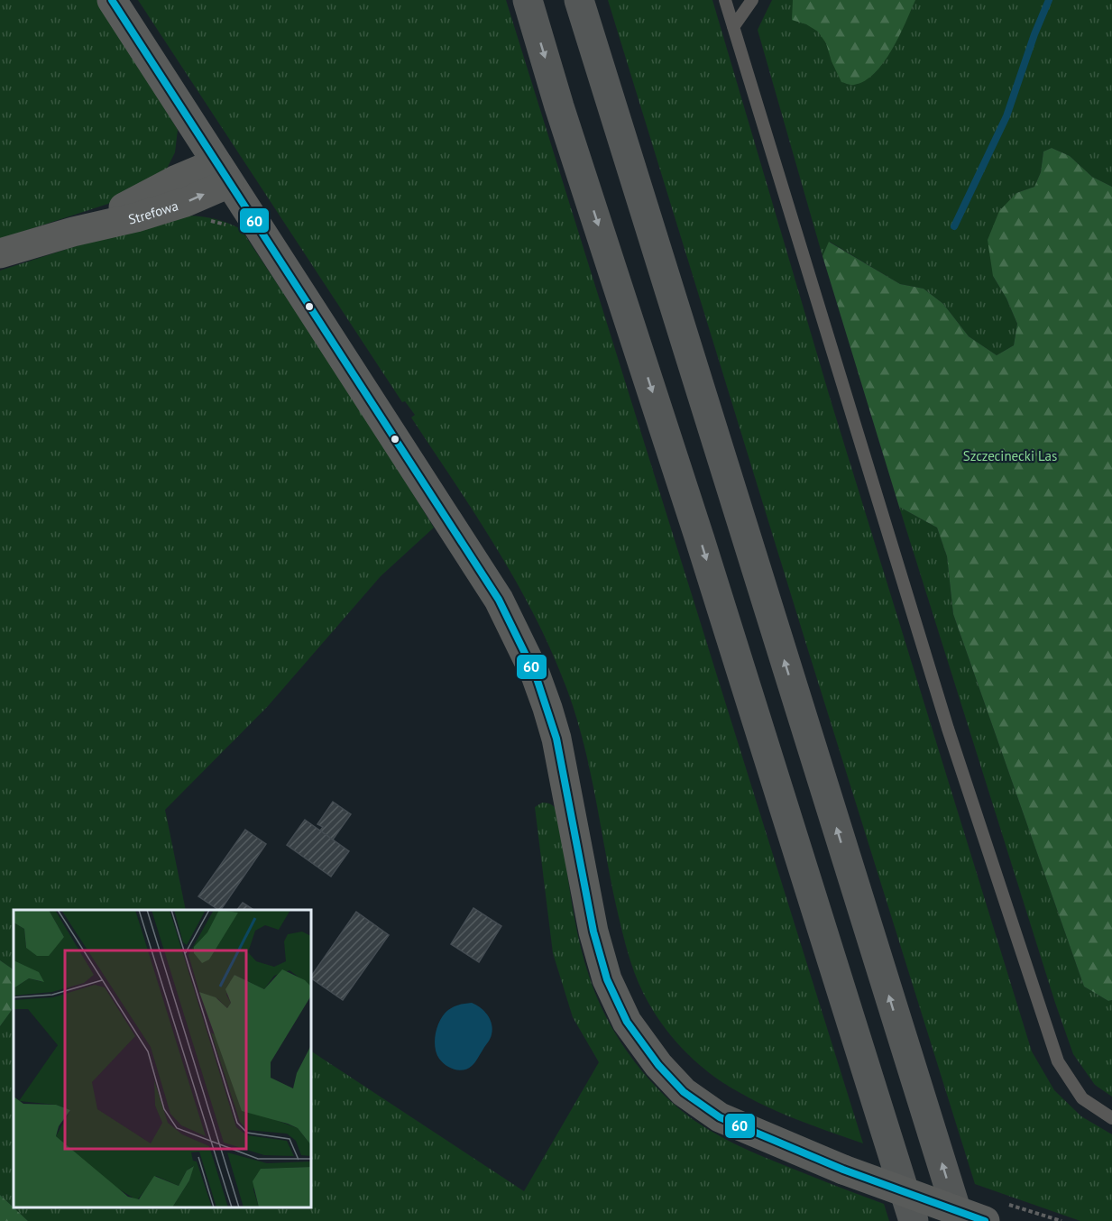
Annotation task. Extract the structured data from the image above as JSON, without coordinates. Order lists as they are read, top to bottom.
{
  "streets": {
    "street": ["Strefowa"]
  },
  "parks": ["Szczecinecki Las"],
  "lines": ["transit line 60"]
}
